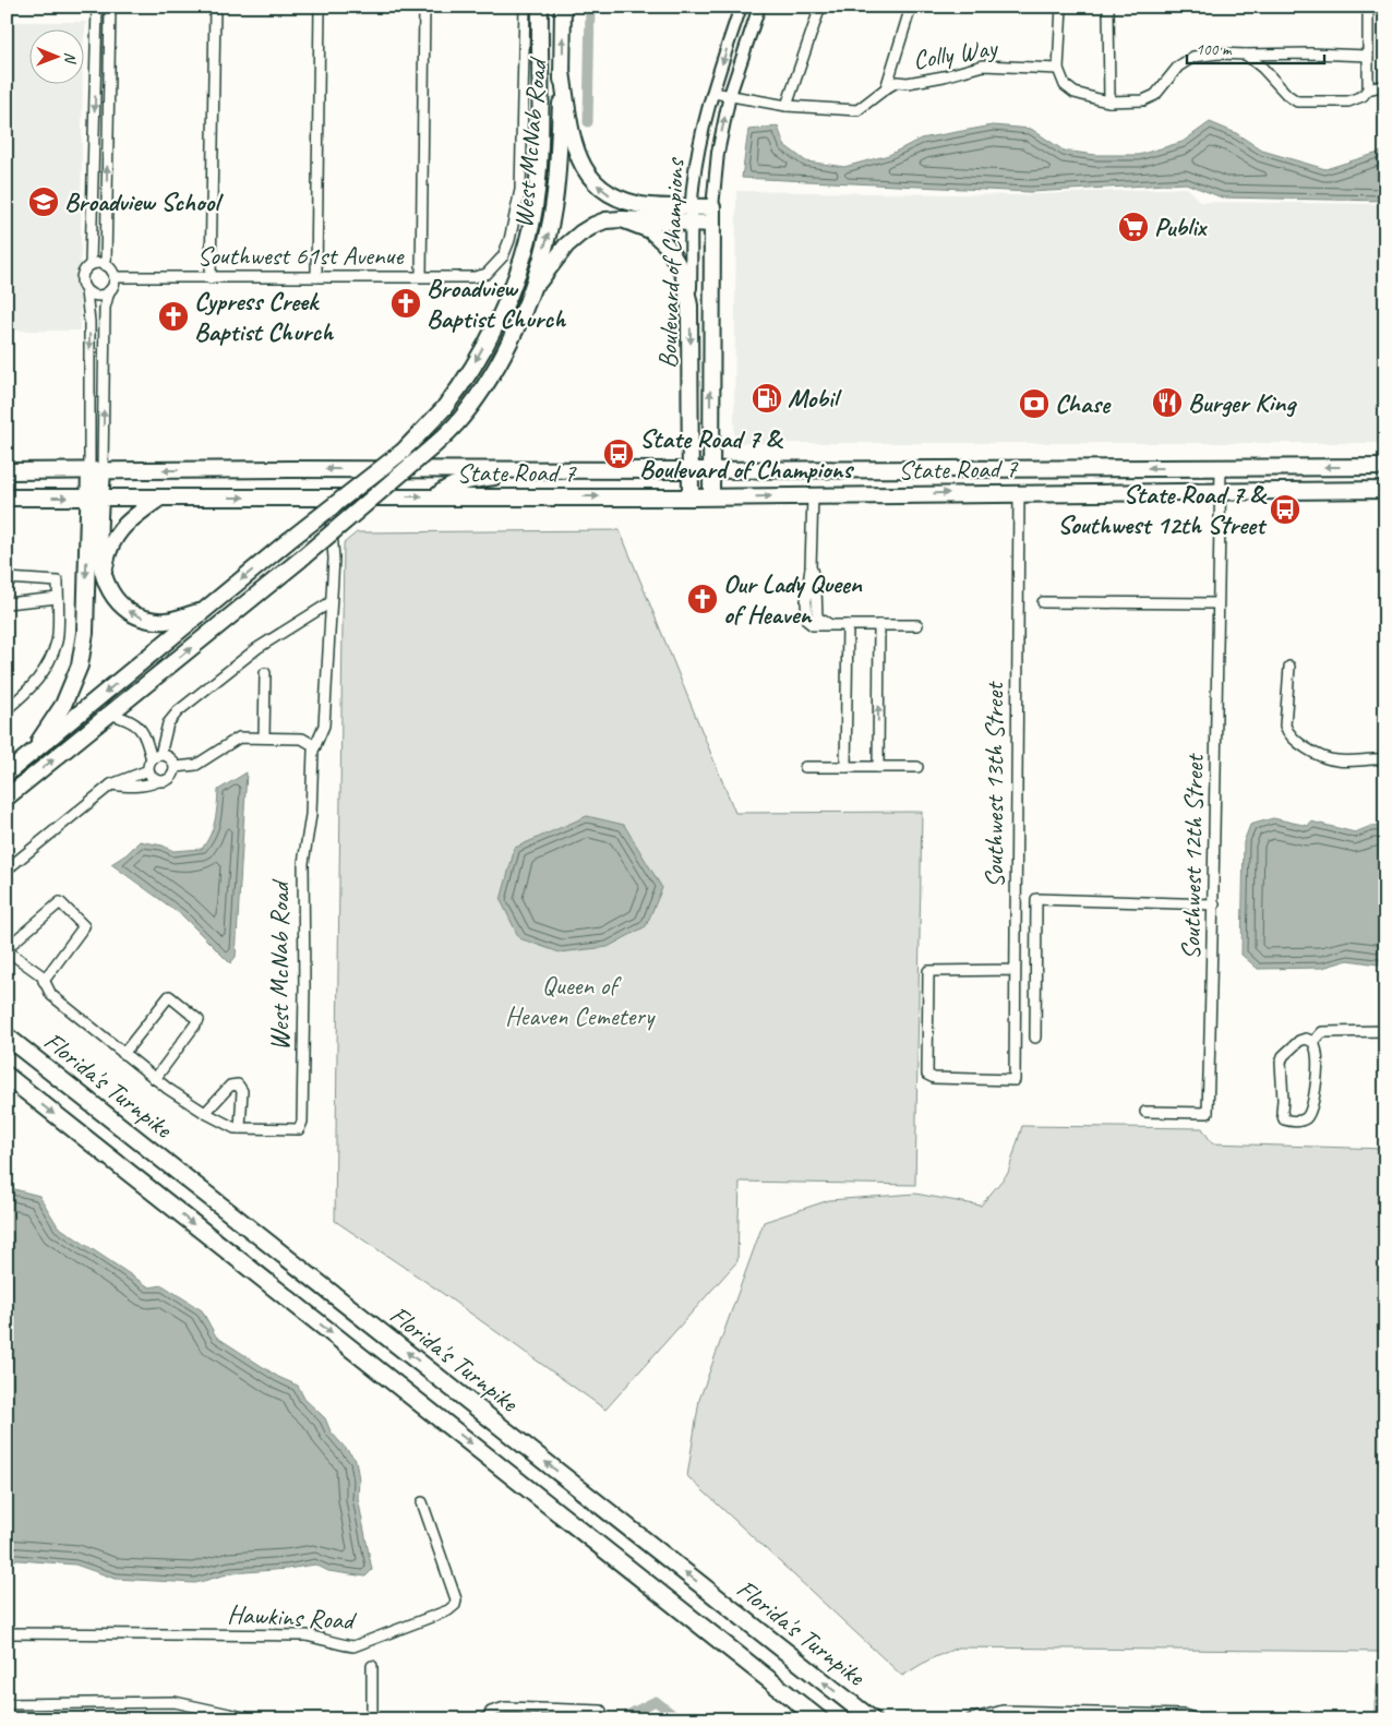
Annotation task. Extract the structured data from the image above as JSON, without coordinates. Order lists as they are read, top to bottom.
{
  "streets": {
    "highway": ["Florida's Turnpike"],
    "main road": ["West McNab Road", "Boulevard of Champions", "State Road 7"],
    "street": [
      "Colly Way",
      "Southwest 61st Avenue",
      "Southwest 13th Street",
      "Southwest 12th Street",
      "Hawkins Road"
    ]
  },
  "crossings": [
    ["Colly Way", "Boulevard of Champions"],
    ["West McNab Road", "State Road 7"],
    ["Boulevard of Champions", "State Road 7"],
    ["State Road 7", "Southwest 13th Street"],
    ["State Road 7", "Southwest 12th Street"]
  ],
  "parks": ["Queen of Heaven Cemetery"],
  "places": {
    "school or university": ["Broadview School"],
    "supermarket": ["Publix"],
    "church": ["Broadview Baptist Church", "Cypress Creek Baptist Church", "Our Lady Queen of Heaven"],
    "fuel station": ["Mobil"],
    "restaurant": ["Burger King"],
    "bank": ["Chase"],
    "bus stop": ["State Road 7 & Boulevard of Champions", "State Road 7 & Southwest 12th Street"]
  },
  "scale_bar": "100 m",
  "north": "right"
}
